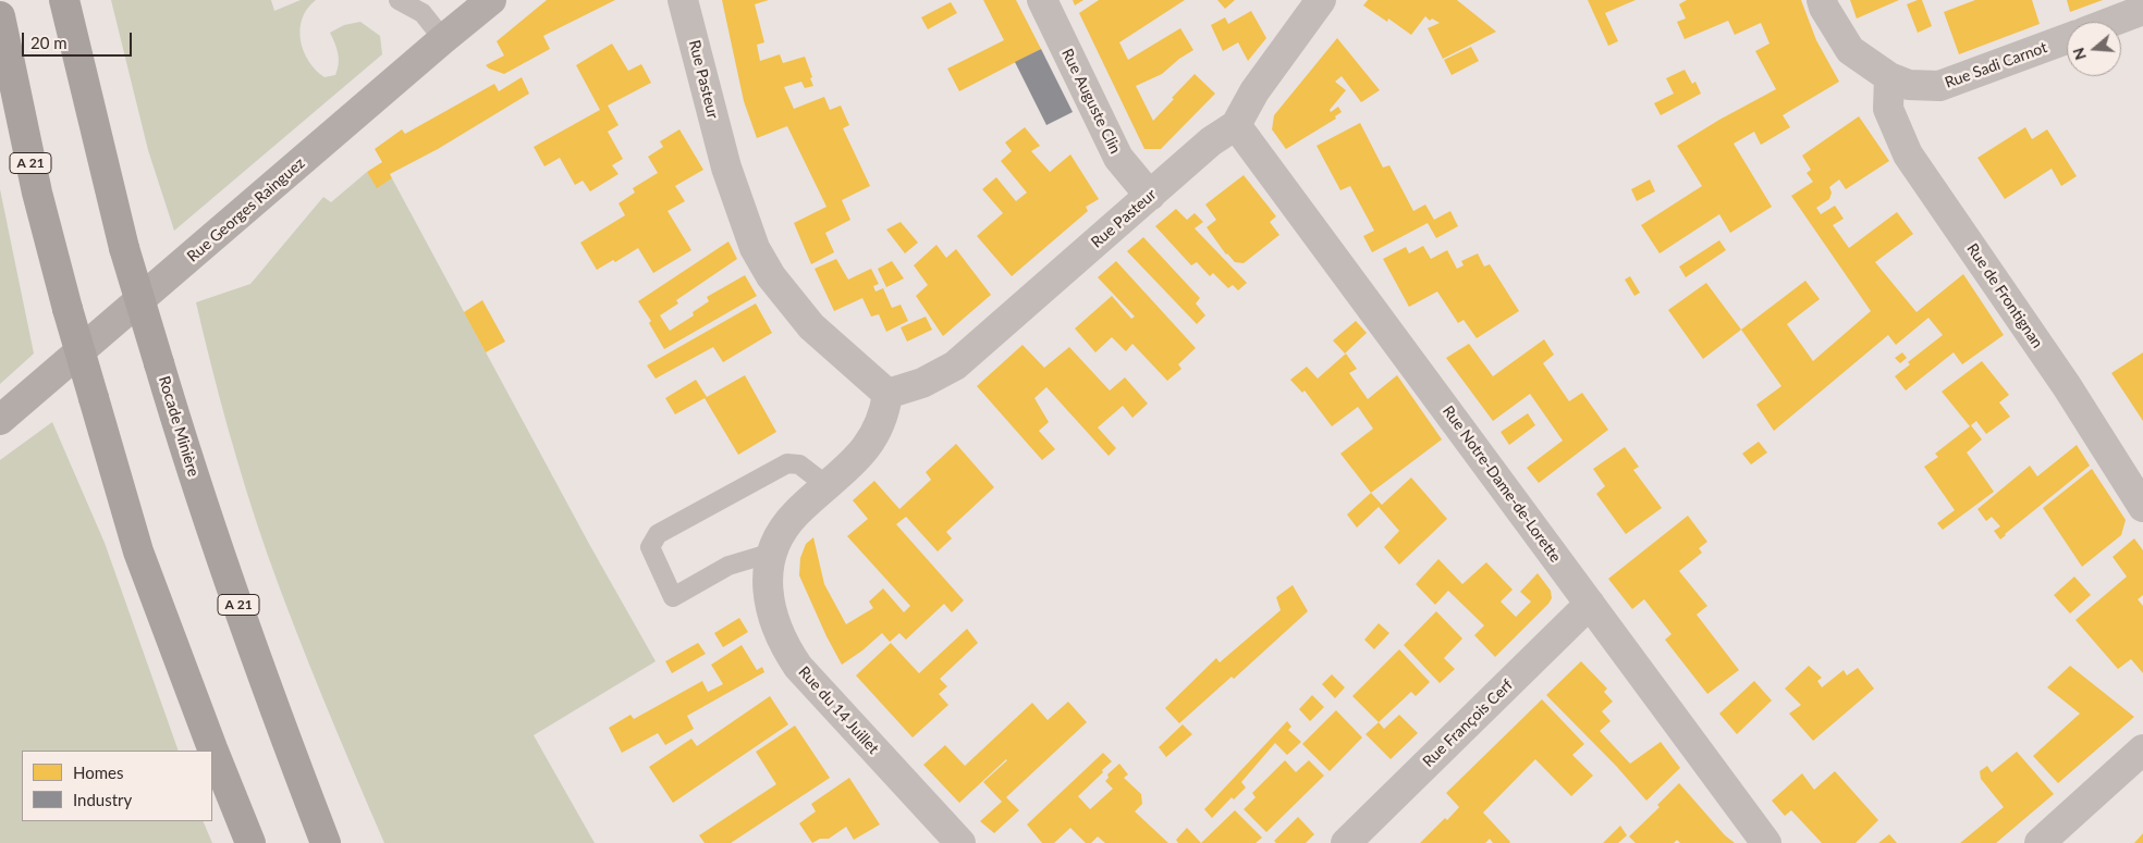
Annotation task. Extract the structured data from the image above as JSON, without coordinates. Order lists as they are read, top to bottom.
{
  "streets": {
    "highway": ["A 21", "Rocade Minière"],
    "street": [
      "Rue Sadi Carnot",
      "Rue Pasteur",
      "Rue Auguste Clin",
      "Rue Georges Rainguez",
      "Rue de Frontignan",
      "Rue Notre-Dame-de-Lorette",
      "Rue du 14 Juillet",
      "Rue François Cerf"
    ]
  },
  "crossings": [
    ["Rue Sadi Carnot", "Rue de Frontignan"],
    ["Rue Pasteur", "Rue Auguste Clin"],
    ["Rue Pasteur", "Rue Notre-Dame-de-Lorette"],
    ["Rue Notre-Dame-de-Lorette", "Rue François Cerf"]
  ],
  "legend": ["Homes", "Industry"],
  "scale_bar": "20 m",
  "north": "left"
}
